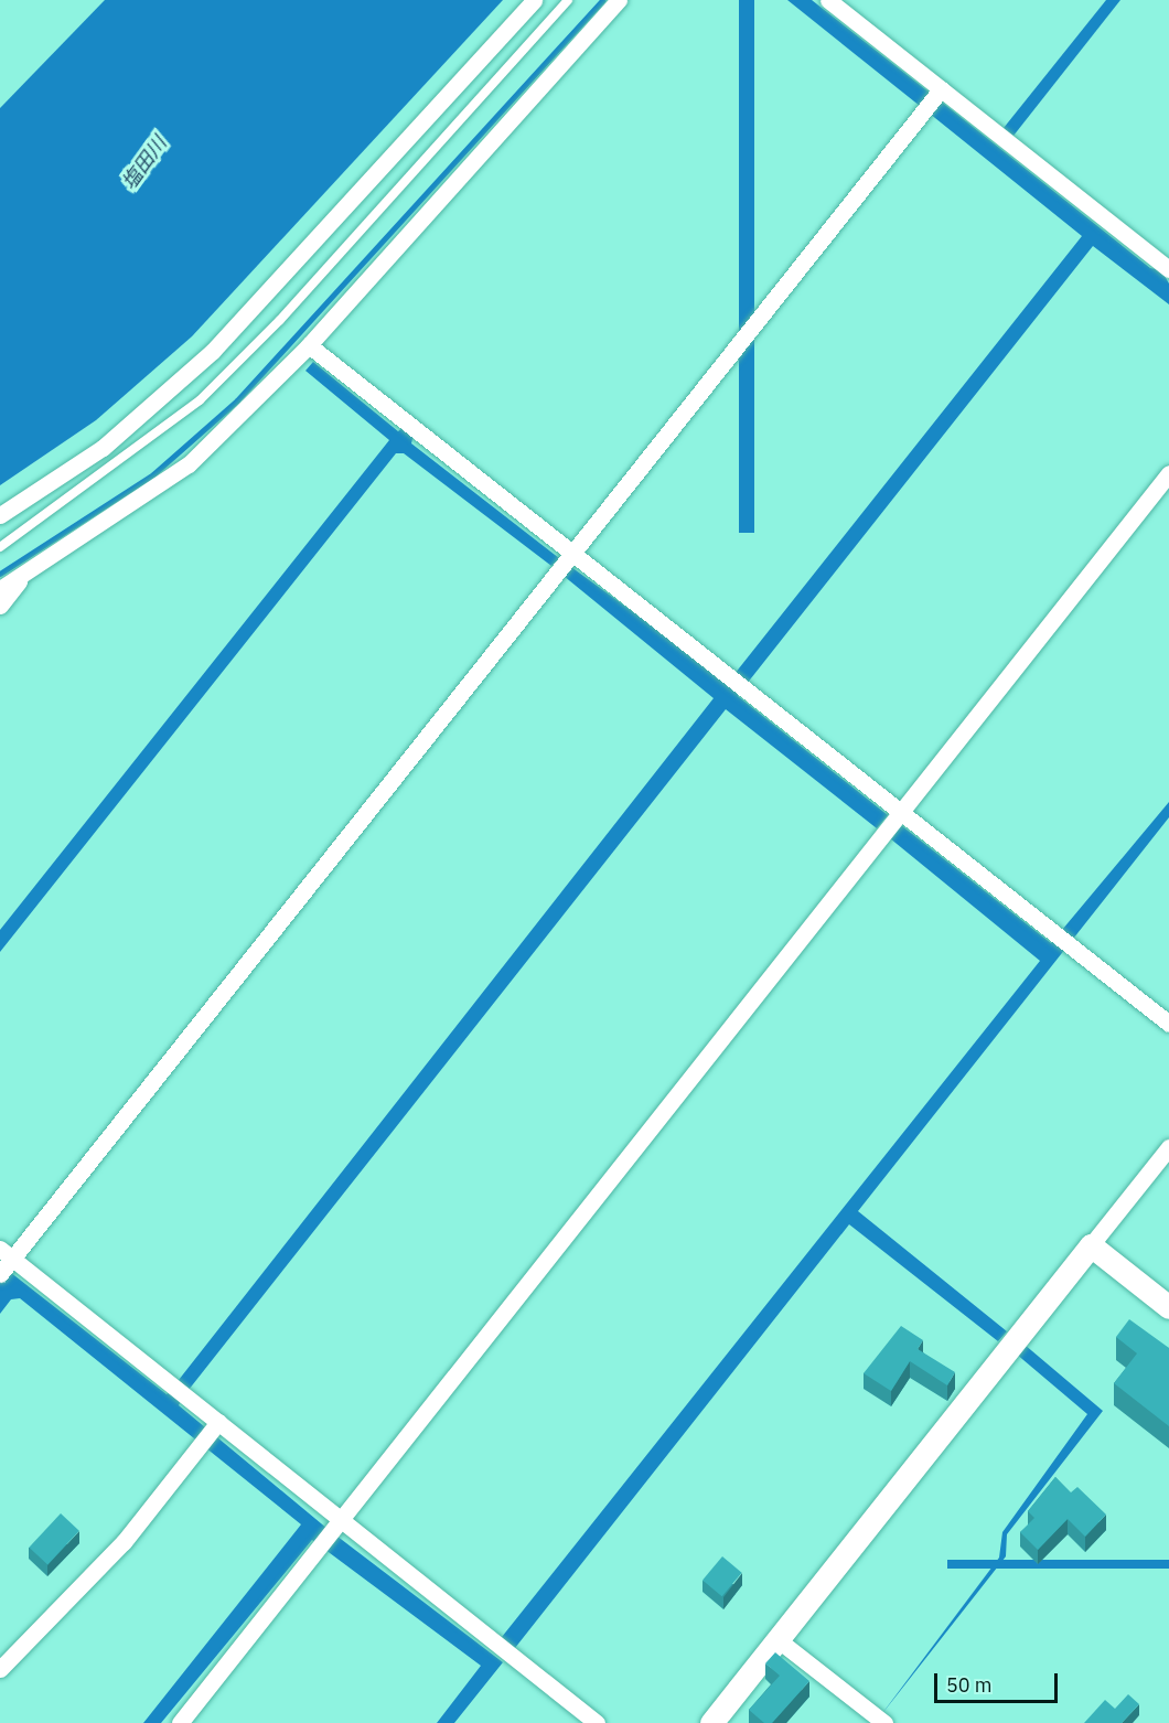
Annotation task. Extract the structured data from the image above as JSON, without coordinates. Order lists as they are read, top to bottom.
{
  "water": ["塩田川"],
  "scale_bar": "50 m"
}
